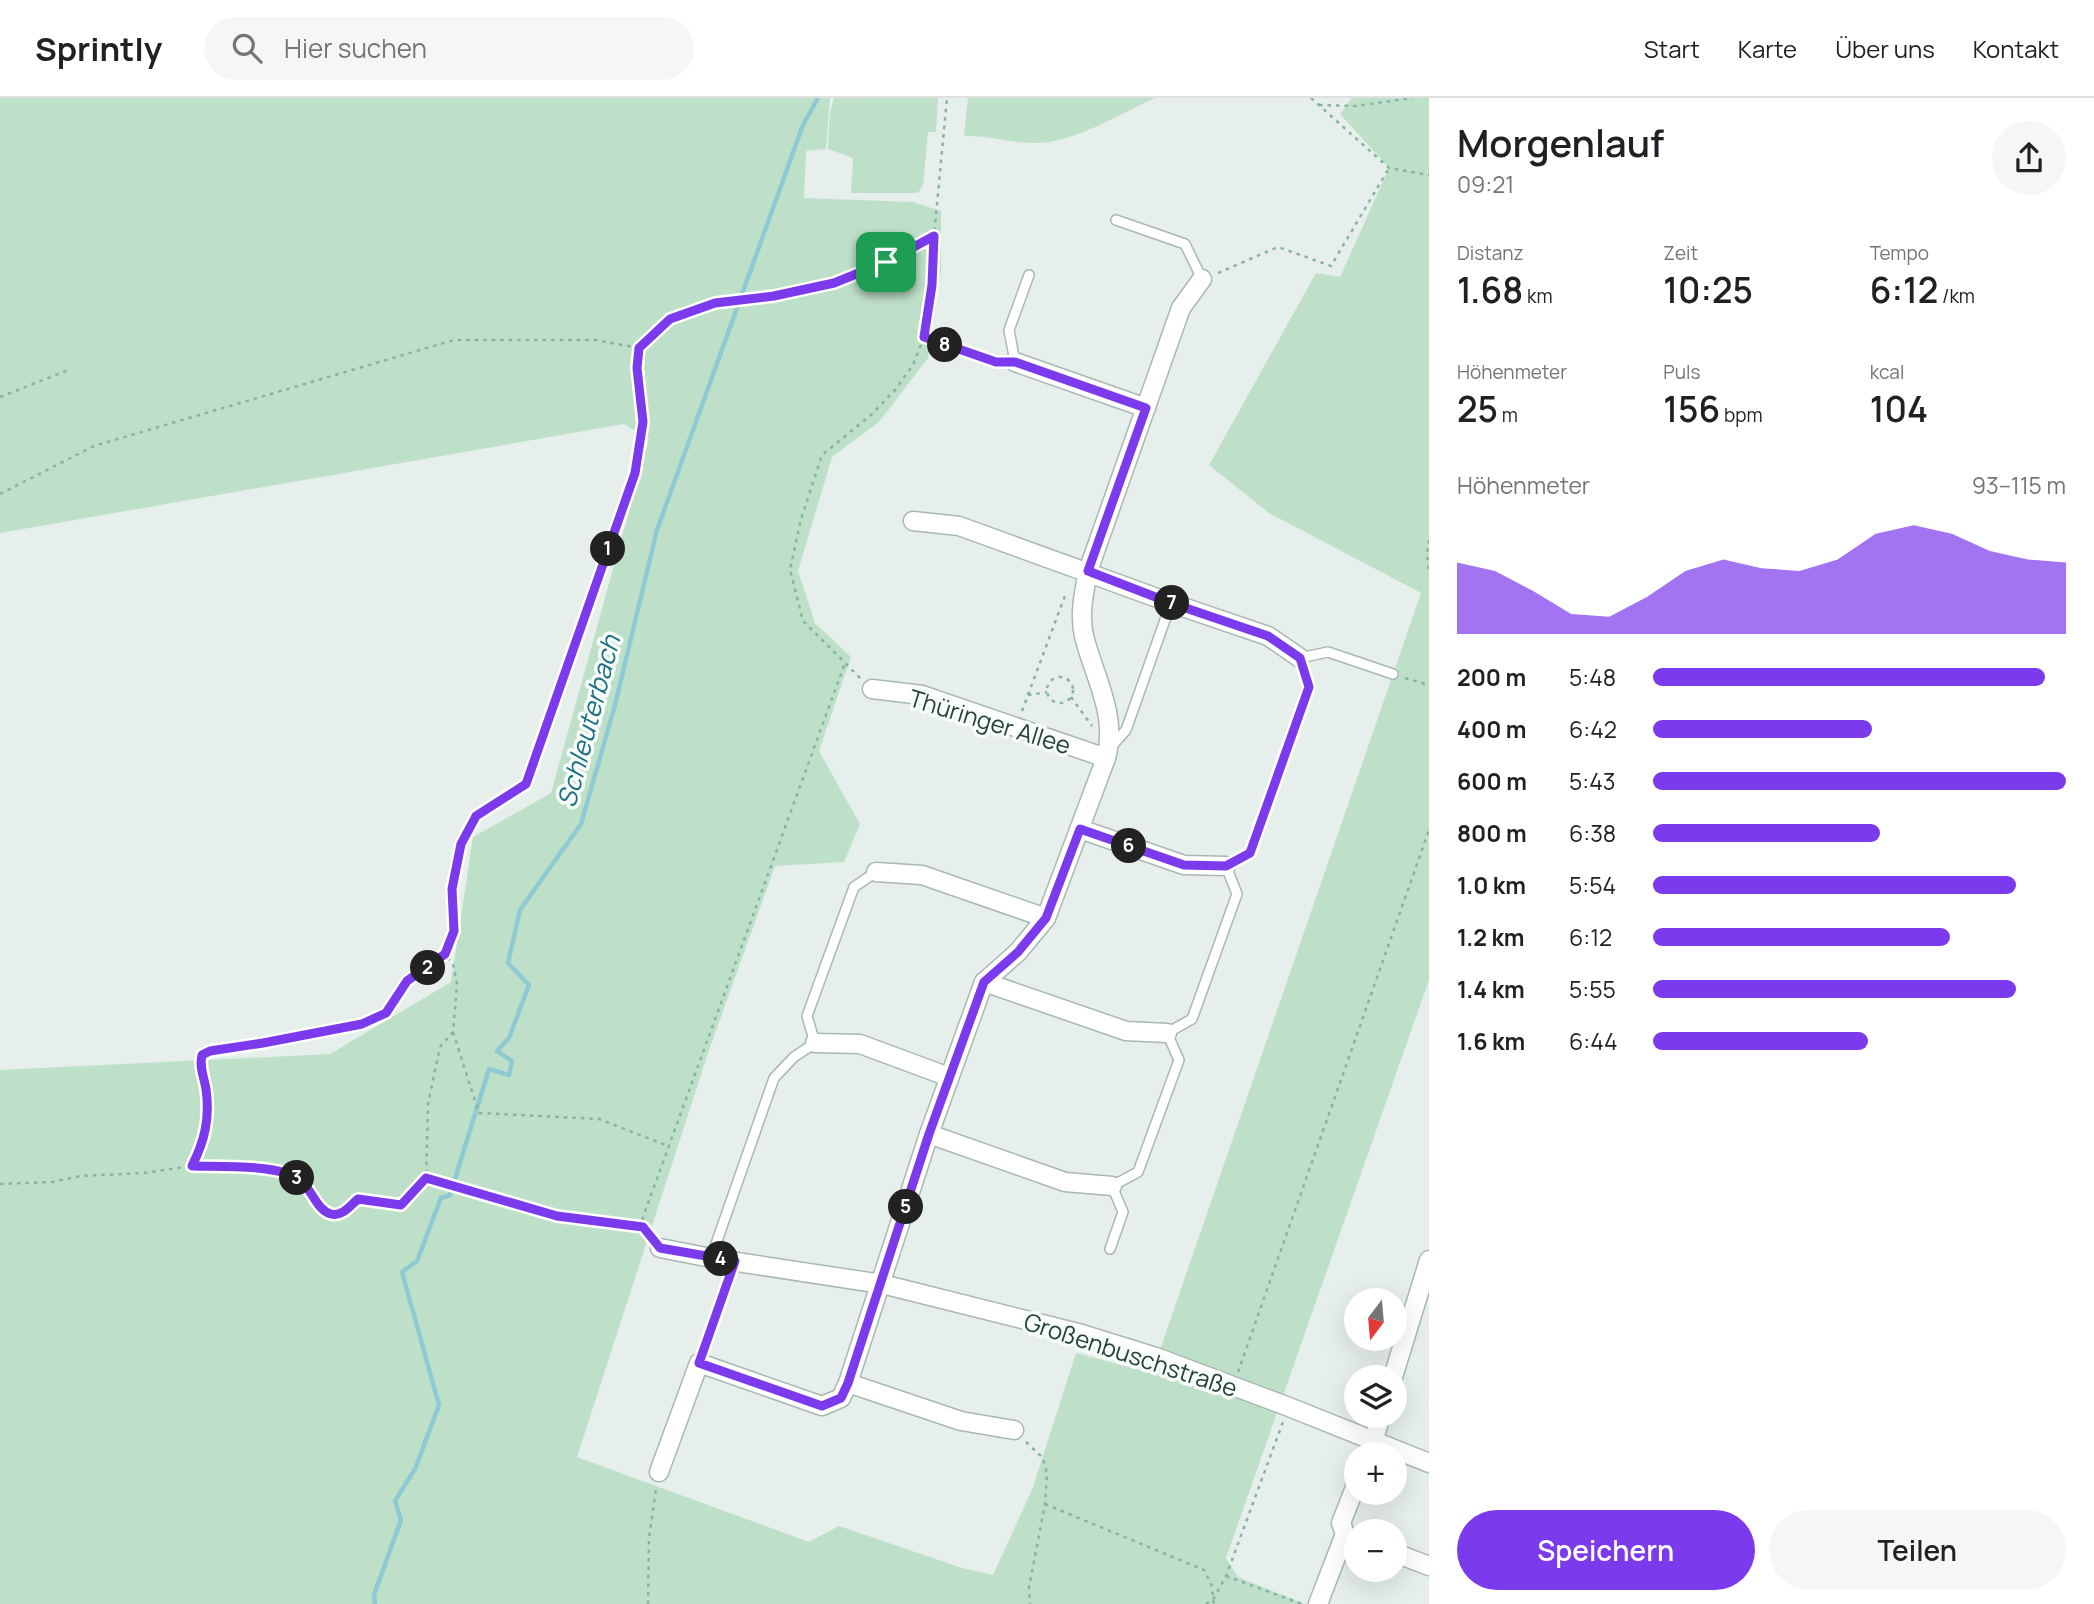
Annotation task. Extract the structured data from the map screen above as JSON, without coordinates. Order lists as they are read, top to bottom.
{
  "streets": {
    "street": ["Thüringer Allee", "Großenbuschstraße"]
  },
  "crossings": [
    ["Thüringer Allee", "Großenbuschstraße"]
  ],
  "water": ["Schleuterbach"],
  "north": "bottom",
  "page": {
    "header": "Sprintly",
    "search": "Hier suchen",
    "nav": [
      "Start",
      "Karte",
      "Über uns",
      "Kontakt"
    ],
    "heading": ["Morgenlauf", "09:21"],
    "stats": [
      ["Distanz", "1.68 km"],
      ["Zeit", "10:25"],
      ["Tempo", "6:12 /km"],
      ["Höhenmeter", "25 m"],
      ["Puls", "156 bpm"],
      ["kcal", "104"]
    ],
    "pins": [
      "8",
      "1",
      "7",
      "6",
      "2",
      "3",
      "5",
      "4"
    ],
    "chart": ["Höhenmeter", "93–115 m"],
    "list": [
      {
        "name": "200 m",
        "note": "5:48"
      },
      {
        "name": "400 m",
        "note": "6:42"
      },
      {
        "name": "600 m",
        "note": "5:43"
      },
      {
        "name": "800 m",
        "note": "6:38"
      },
      {
        "name": "1.0 km",
        "note": "5:54"
      },
      {
        "name": "1.2 km",
        "note": "6:12"
      },
      {
        "name": "1.4 km",
        "note": "5:55"
      },
      {
        "name": "1.6 km",
        "note": "6:44"
      }
    ],
    "map_buttons": ["+", "−"],
    "buttons": ["Speichern", "Teilen"]
  }
}
